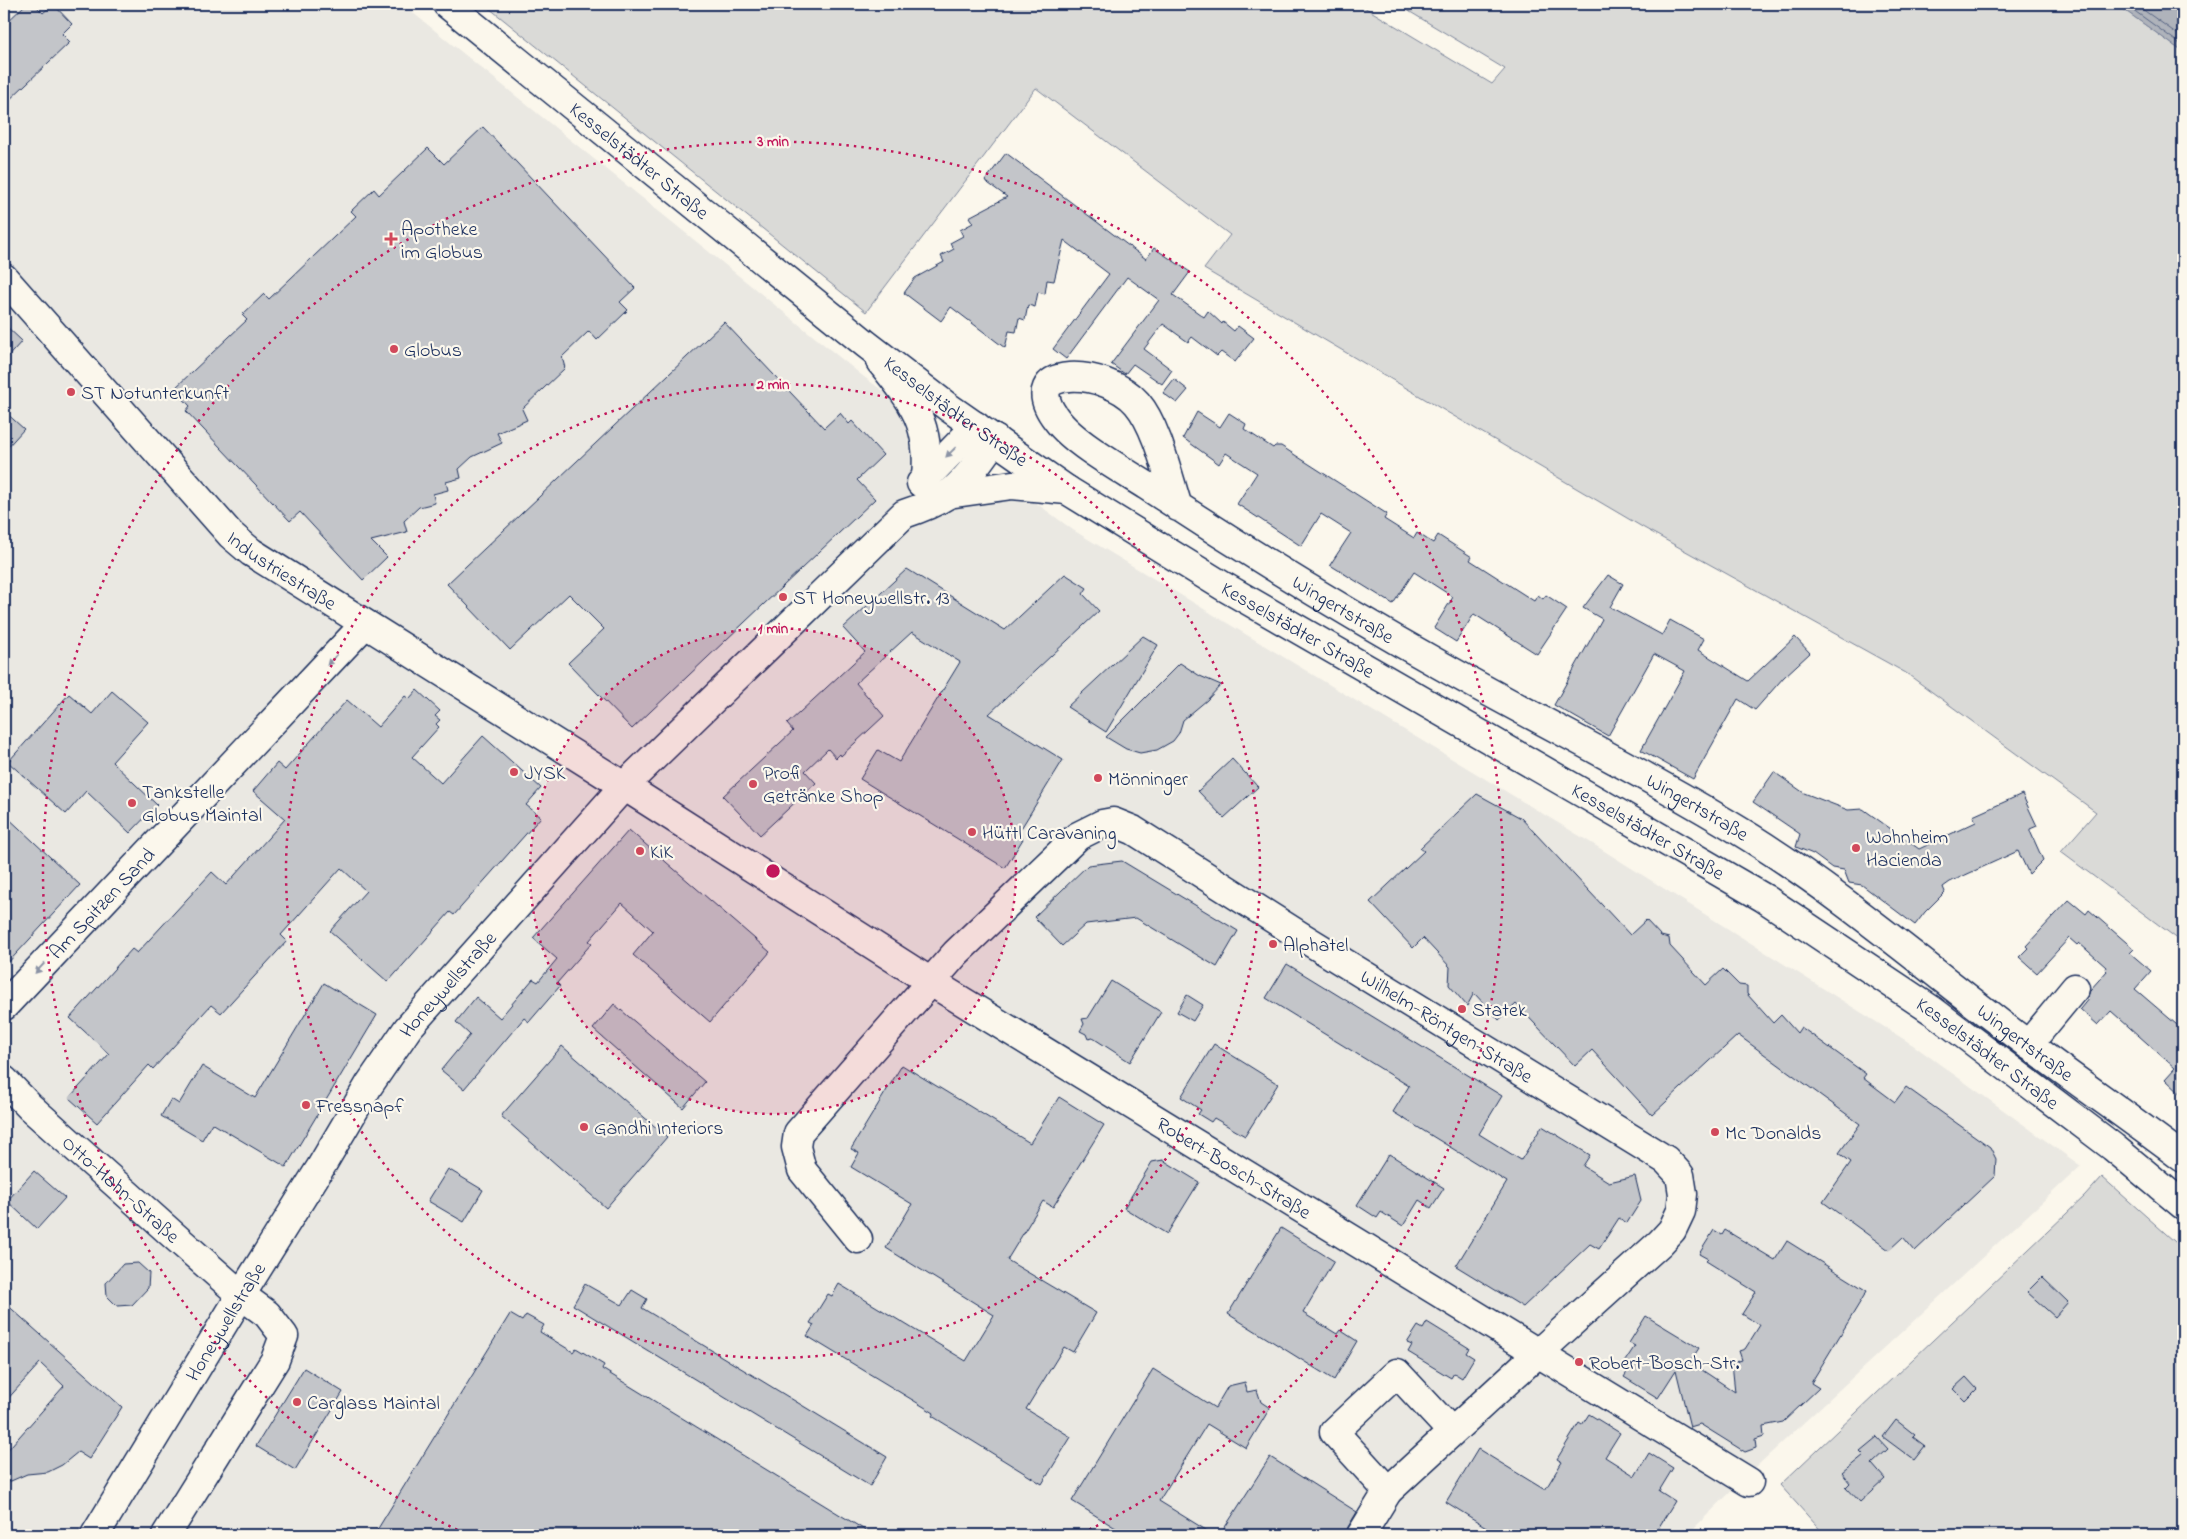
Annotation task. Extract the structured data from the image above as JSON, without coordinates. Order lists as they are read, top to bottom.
{
  "streets": {
    "street": [
      "Kesselstädter Straße",
      "Industriestraße",
      "Wingertstraße",
      "Am Spitzen Sand",
      "Honeywellstraße",
      "Wilhelm-Röntgen-Straße",
      "Robert-Bosch-Straße",
      "Otto-Hahn-Straße"
    ]
  },
  "crossings": [
    ["Kesselstädter Straße", "Honeywellstraße"],
    ["Industriestraße", "Am Spitzen Sand"],
    ["Industriestraße", "Honeywellstraße"],
    ["Industriestraße", "Robert-Bosch-Straße"],
    ["Honeywellstraße", "Robert-Bosch-Straße"],
    ["Honeywellstraße", "Otto-Hahn-Straße"],
    ["Wilhelm-Röntgen-Straße", "Robert-Bosch-Straße"]
  ],
  "one_way": ["Am Spitzen Sand"],
  "places": {
    "health": ["Apotheke im Globus"],
    "other": [
      "Globus",
      "ST Notunterkunft",
      "ST Honeywellstr. 13",
      "JYSK",
      "Mönninger",
      "Profi Getränke Shop",
      "Tankstelle Globus Maintal",
      "Hüttl Caravaning",
      "Wohnheim Hacienda",
      "KiK",
      "Alphatel",
      "Statek",
      "Fressnapf",
      "Gandhi Interiors",
      "Mc Donalds",
      "Robert-Bosch-Str.",
      "Carglass Maintal"
    ]
  },
  "rings": ["3 min", "2 min", "1 min"]
}
